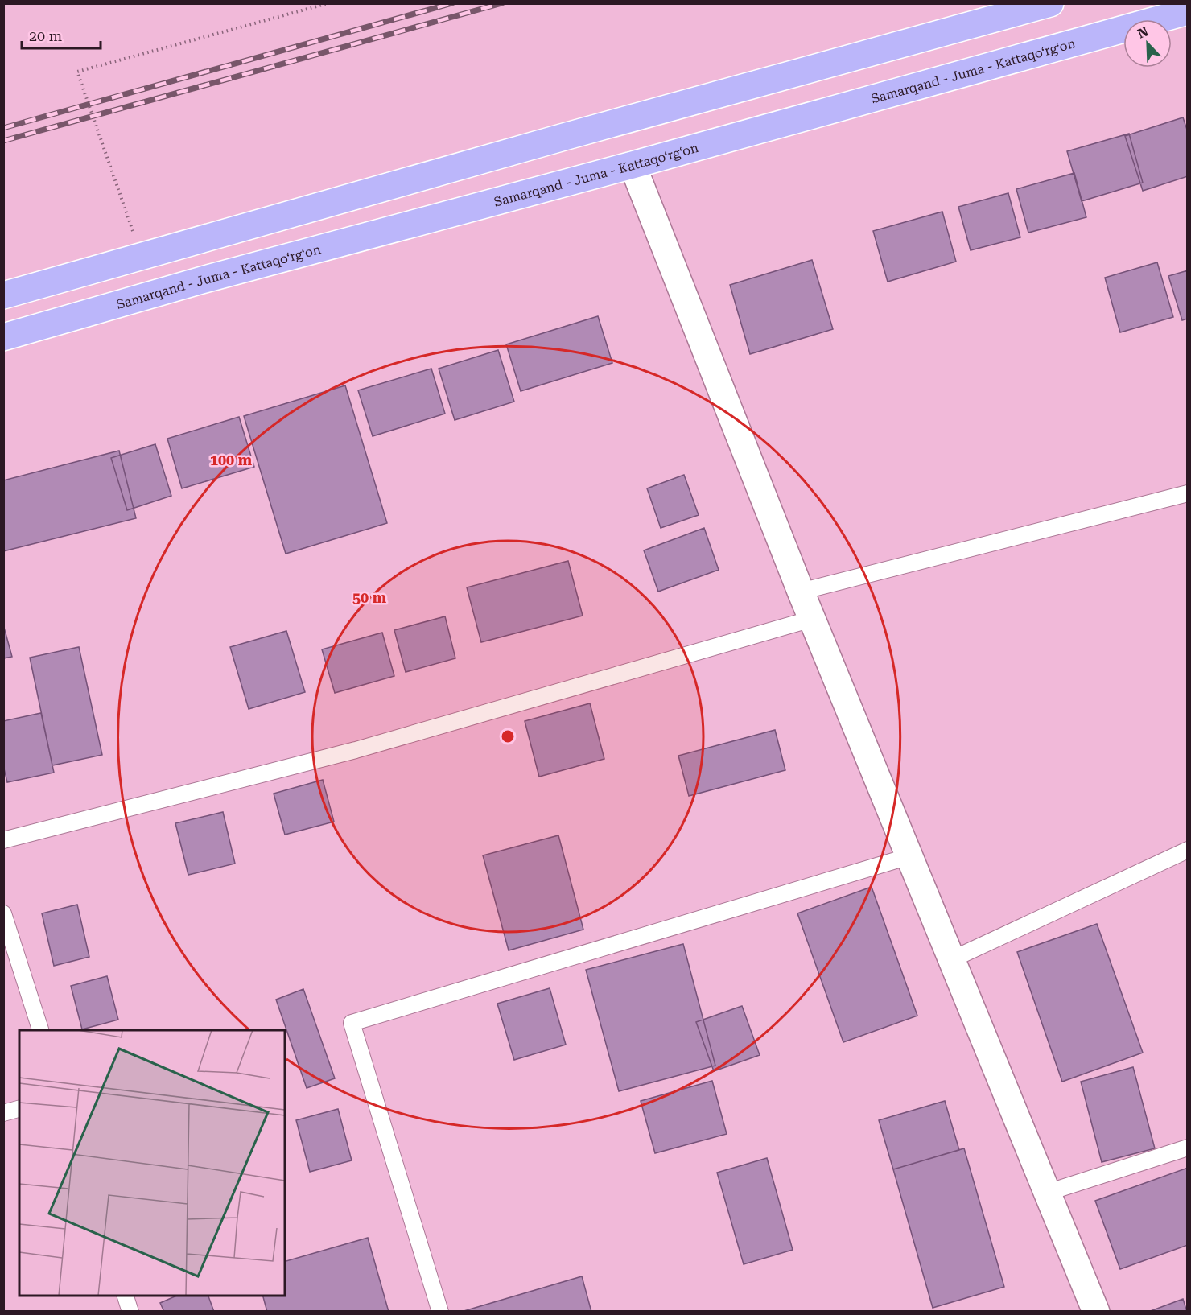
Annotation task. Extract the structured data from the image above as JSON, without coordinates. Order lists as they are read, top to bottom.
{
  "streets": {
    "main road": ["Samarqand - Juma - Kattaqo‘rg‘on"]
  },
  "scale_bar": "20 m",
  "north": "top left",
  "rings": ["100 m", "50 m"]
}
